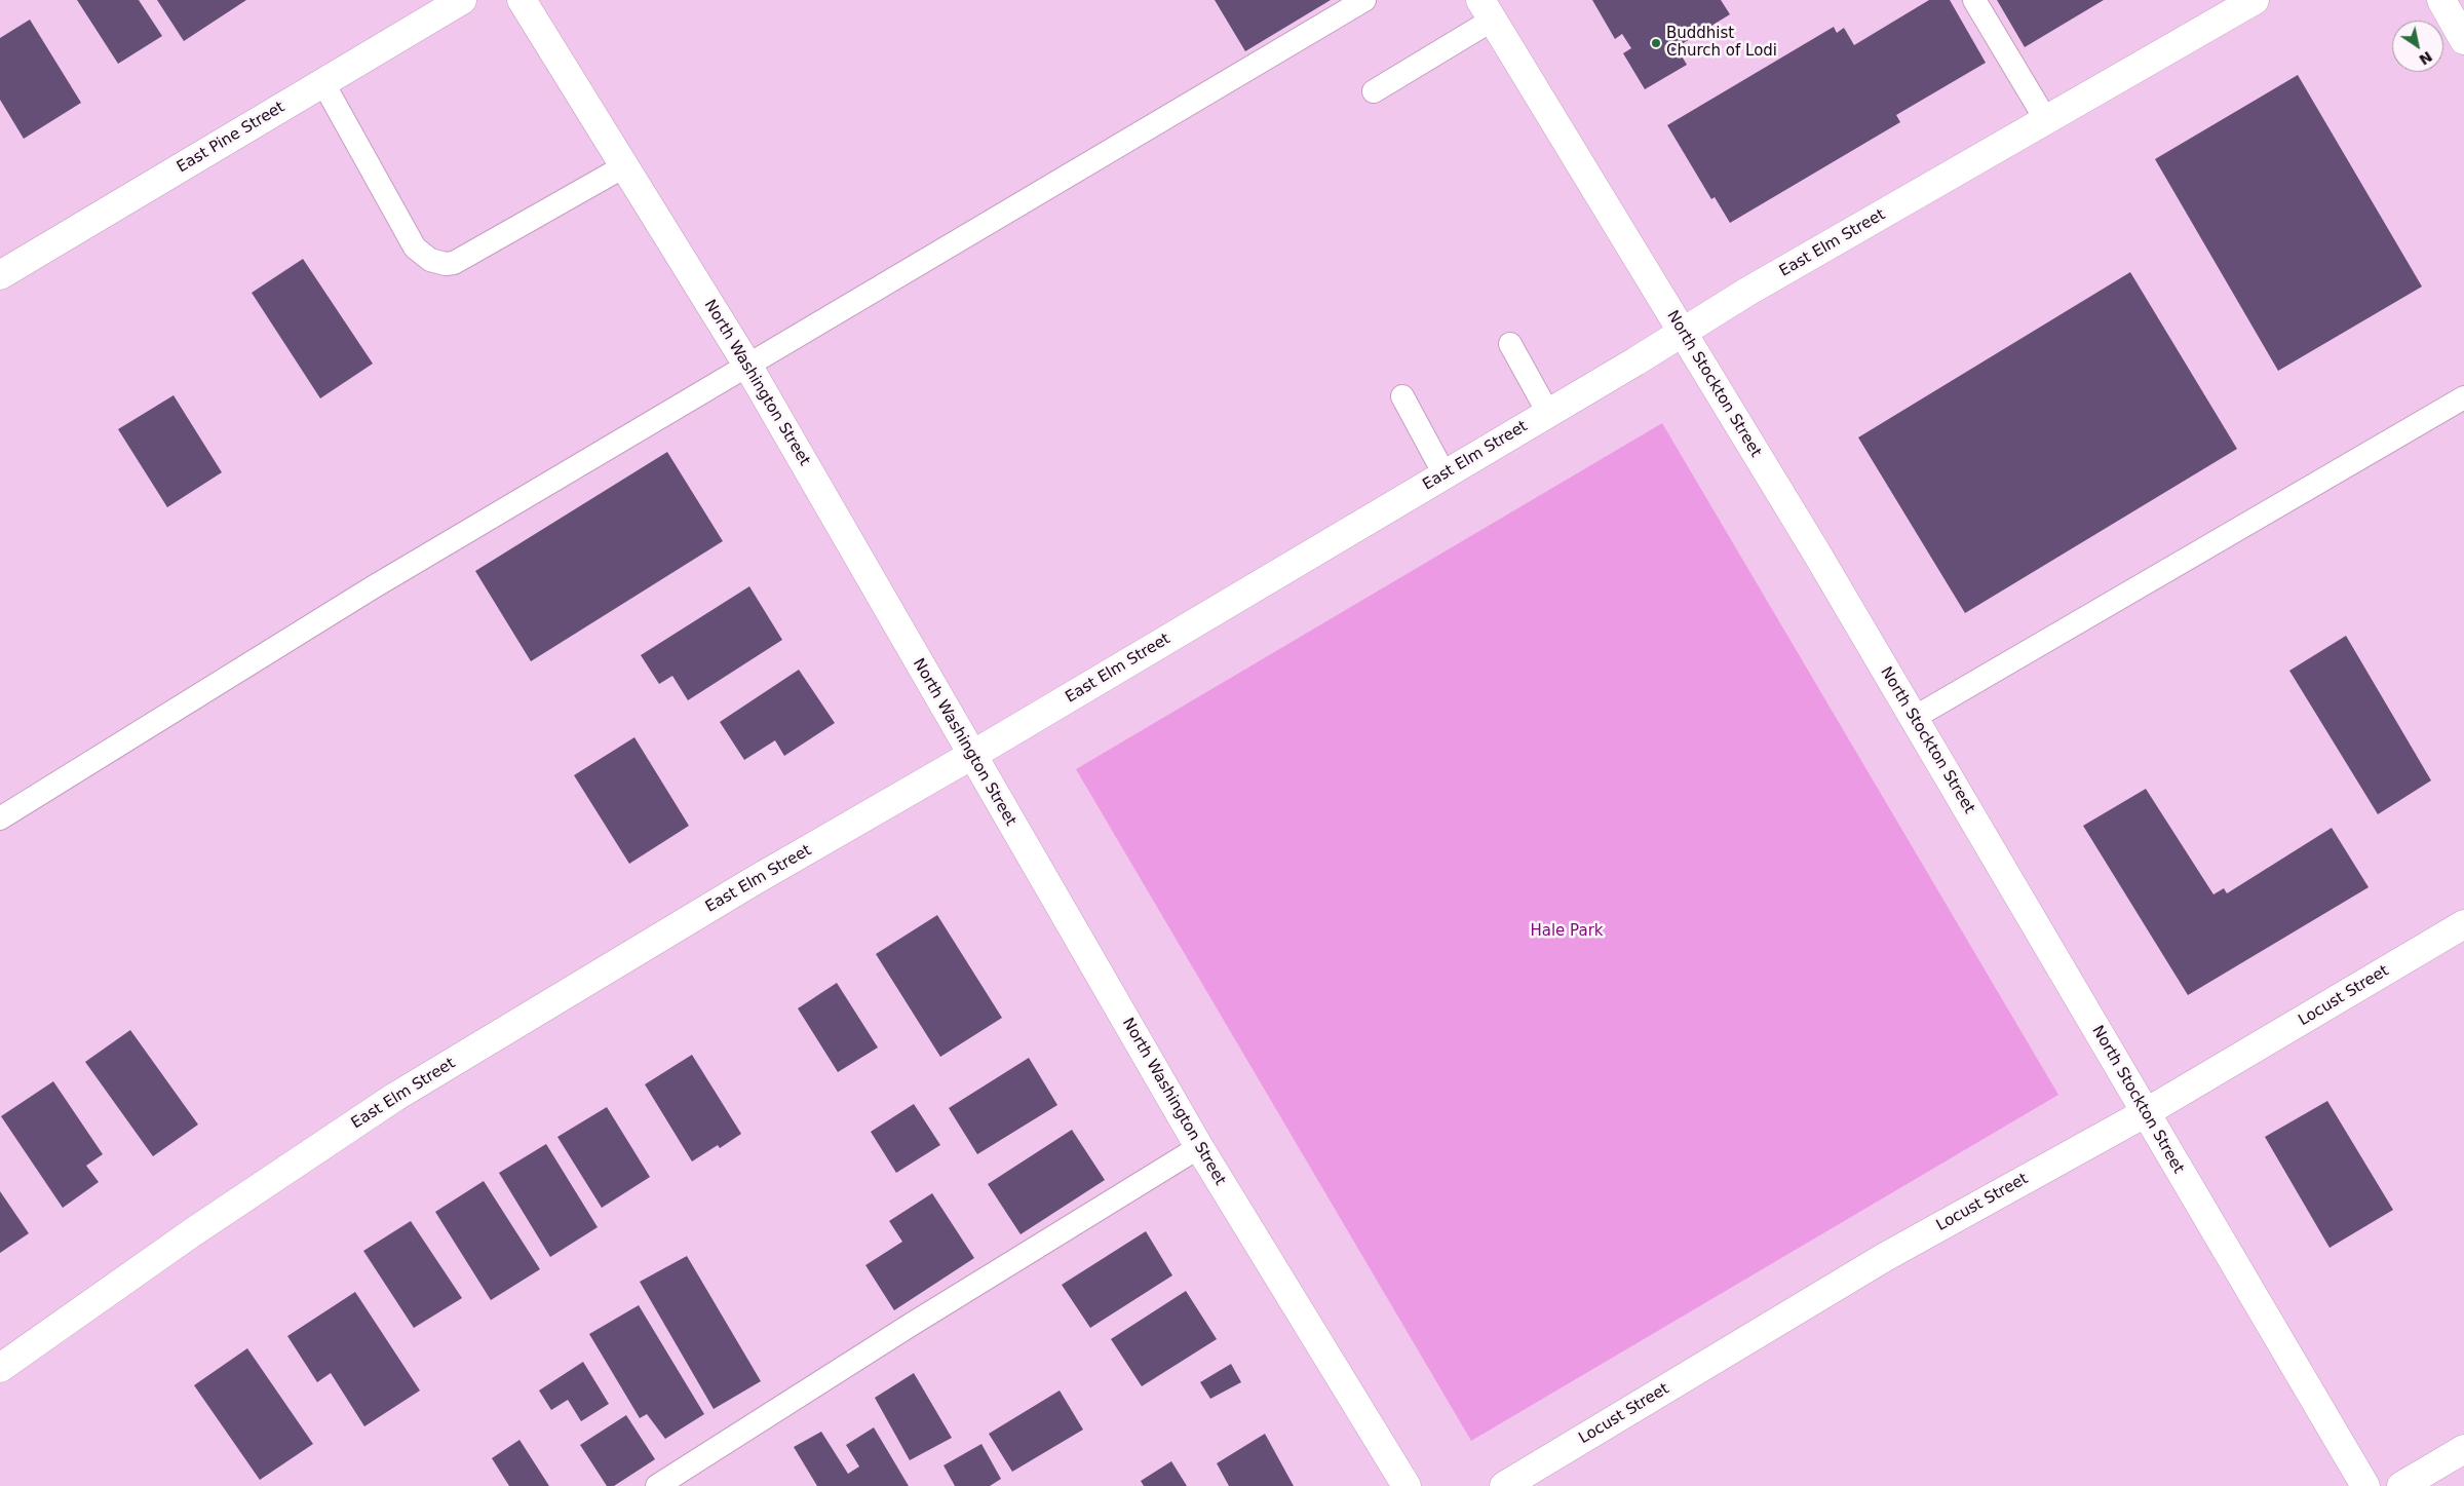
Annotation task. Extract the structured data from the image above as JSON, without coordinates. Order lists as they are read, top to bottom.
{
  "streets": {
    "street": [
      "East Pine Street",
      "East Elm Street",
      "North Washington Street",
      "North Stockton Street",
      "Locust Street"
    ]
  },
  "crossings": [
    ["East Elm Street", "North Washington Street"],
    ["East Elm Street", "North Stockton Street"],
    ["North Stockton Street", "Locust Street"]
  ],
  "parks": ["Hale Park"],
  "places": ["Buddhist Church of Lodi"],
  "north": "bottom right"
}
